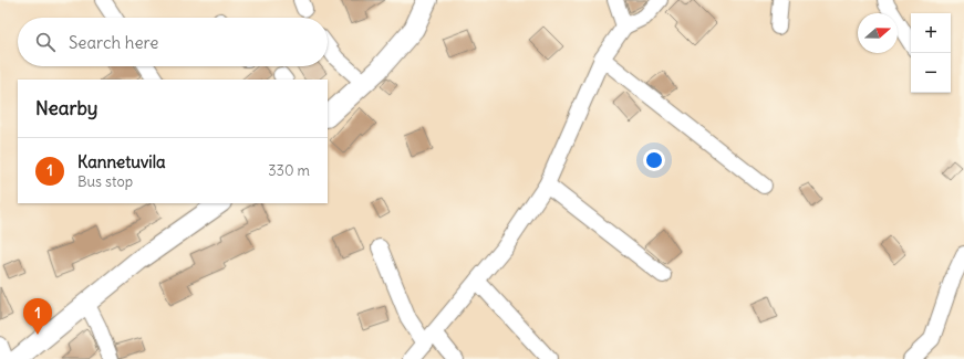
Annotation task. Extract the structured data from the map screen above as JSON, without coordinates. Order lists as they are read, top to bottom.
{
  "north": "right",
  "page": {
    "map_buttons": ["+", "−"],
    "search": "Search here",
    "heading": "Nearby",
    "list": [
      {
        "mark": "1",
        "name": "Kannetuvila",
        "note": "Bus stop",
        "value": "330 m"
      }
    ],
    "pins": "1"
  }
}
